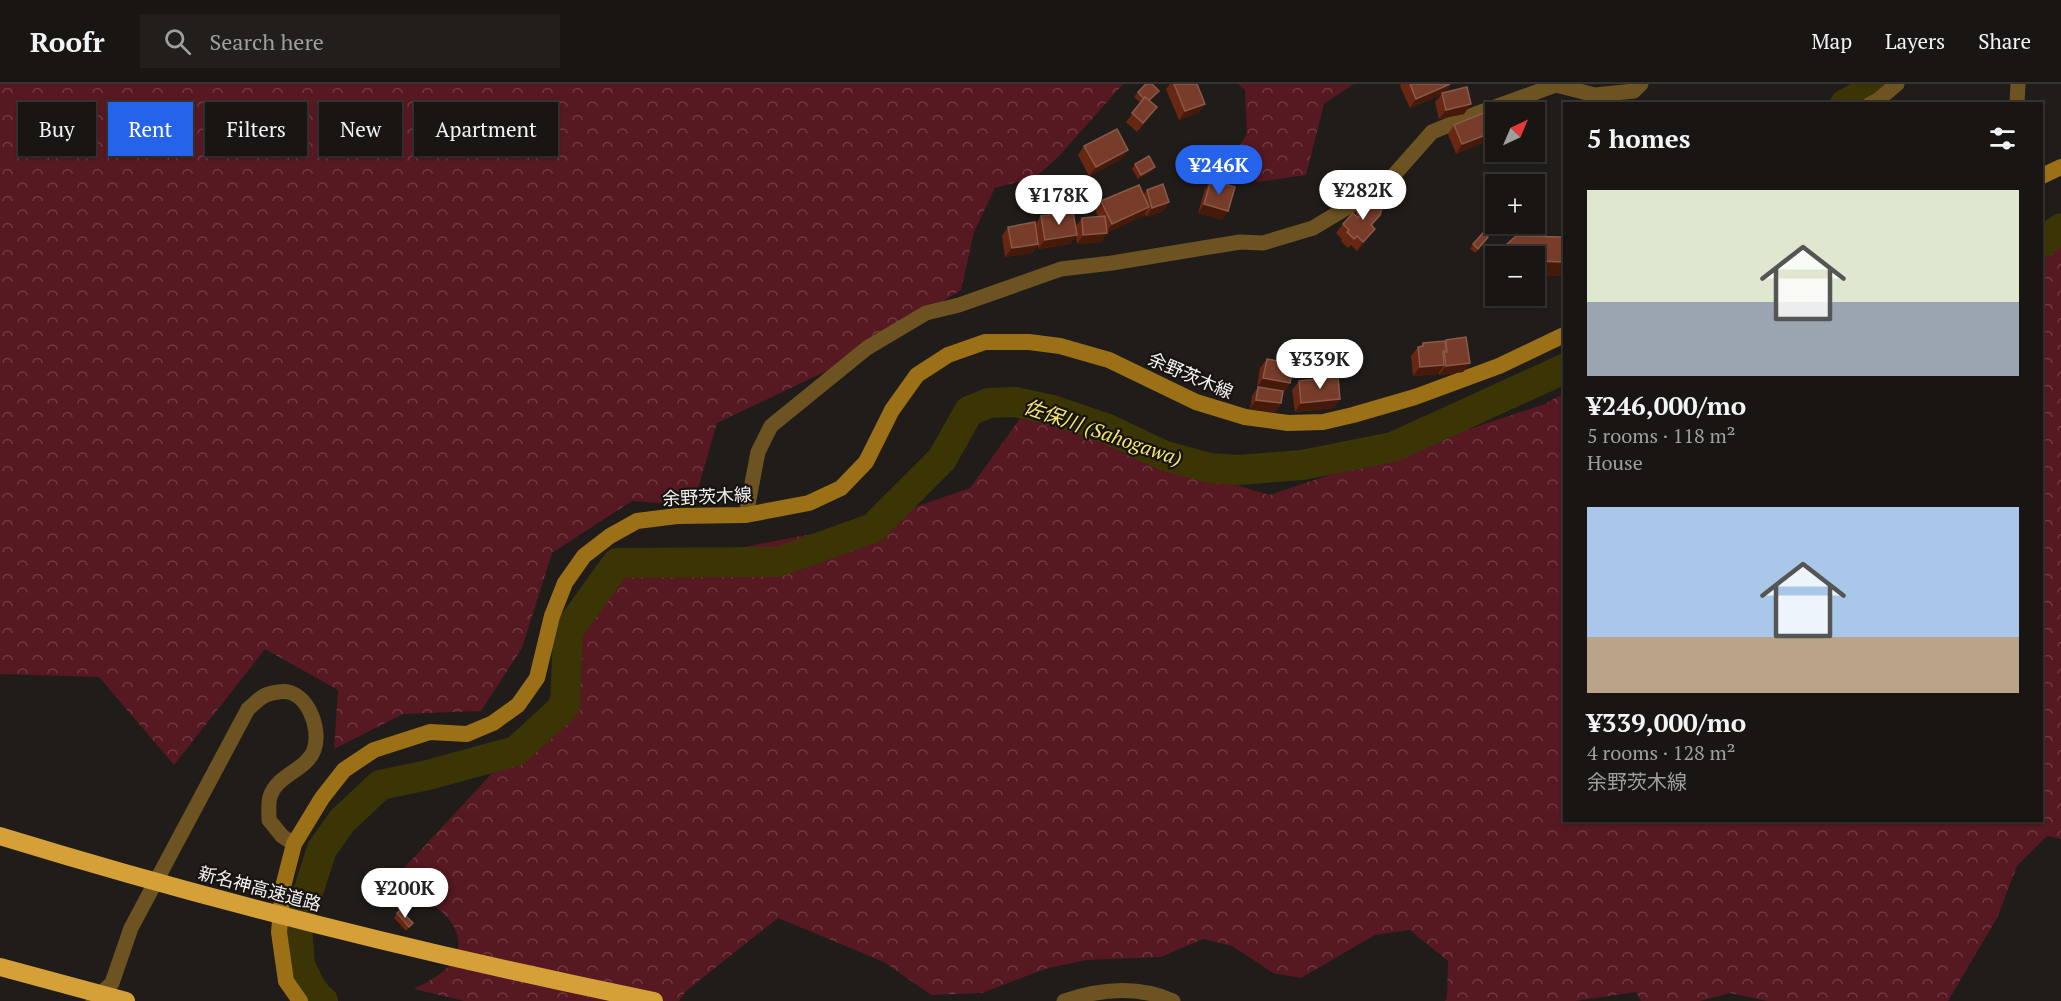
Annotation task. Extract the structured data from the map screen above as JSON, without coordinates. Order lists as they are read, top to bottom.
{
  "streets": {
    "highway": ["新名神高速道路"],
    "main road": ["余野茨木線"]
  },
  "water": ["佐保川 (Sahogawa)"],
  "north": "top right",
  "page": {
    "header": "Roofr",
    "search": "Search here",
    "nav": ["Map", "Layers", "Share"],
    "map_buttons": ["+", "−"],
    "chip": [
      "Buy",
      "Rent",
      "Filters",
      "New",
      "Apartment"
    ],
    "heading": "5 homes",
    "price": [
      "¥246K",
      "¥282K",
      "¥178K",
      "¥339K",
      "¥200K"
    ],
    "list": [
      {
        "name": "¥246,000/mo",
        "note": "5 rooms · 118 m² · House"
      },
      {
        "name": "¥339,000/mo",
        "note": "4 rooms · 128 m² · 余野茨木線"
      }
    ]
  }
}
